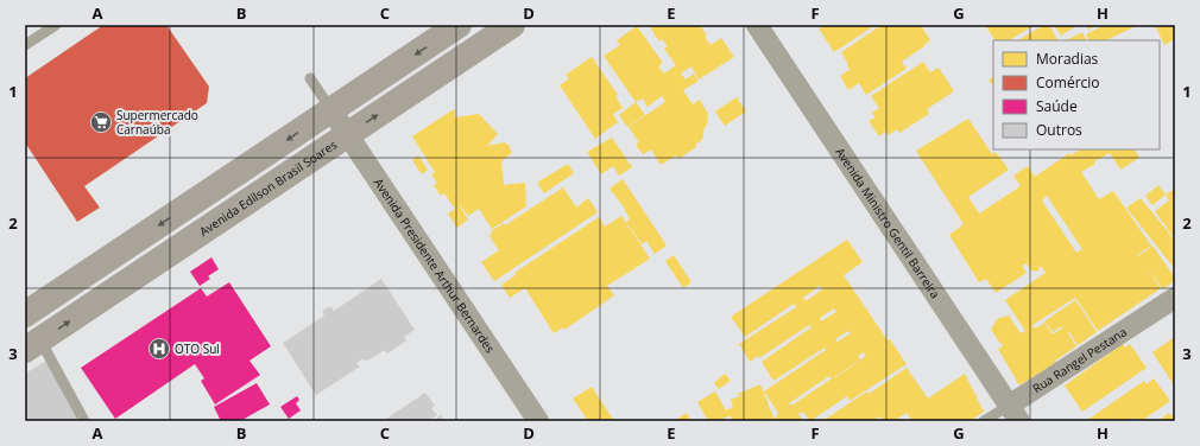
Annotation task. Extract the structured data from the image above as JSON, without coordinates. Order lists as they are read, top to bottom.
{
  "streets": {
    "main road": ["Avenida Edilson Brasil Soares"],
    "street": ["Avenida Ministro Gentil Barreira", "Avenida Presidente Arthur Bernardes", "Rua Rangel Pestana"]
  },
  "crossings": [
    ["Avenida Edilson Brasil Soares", "Avenida Presidente Arthur Bernardes"],
    ["Avenida Ministro Gentil Barreira", "Rua Rangel Pestana"]
  ],
  "places": {
    "supermarket": ["Supermercado Carnaúba"],
    "hospital": ["OTO Sul"]
  },
  "legend": [
    "Moradias",
    "Comércio",
    "Saúde",
    "Outros"
  ],
  "grid": {
    "columns": [
      "A",
      "B",
      "C",
      "D",
      "E",
      "F",
      "G",
      "H"
    ],
    "rows": ["1", "2", "3"]
  }
}
